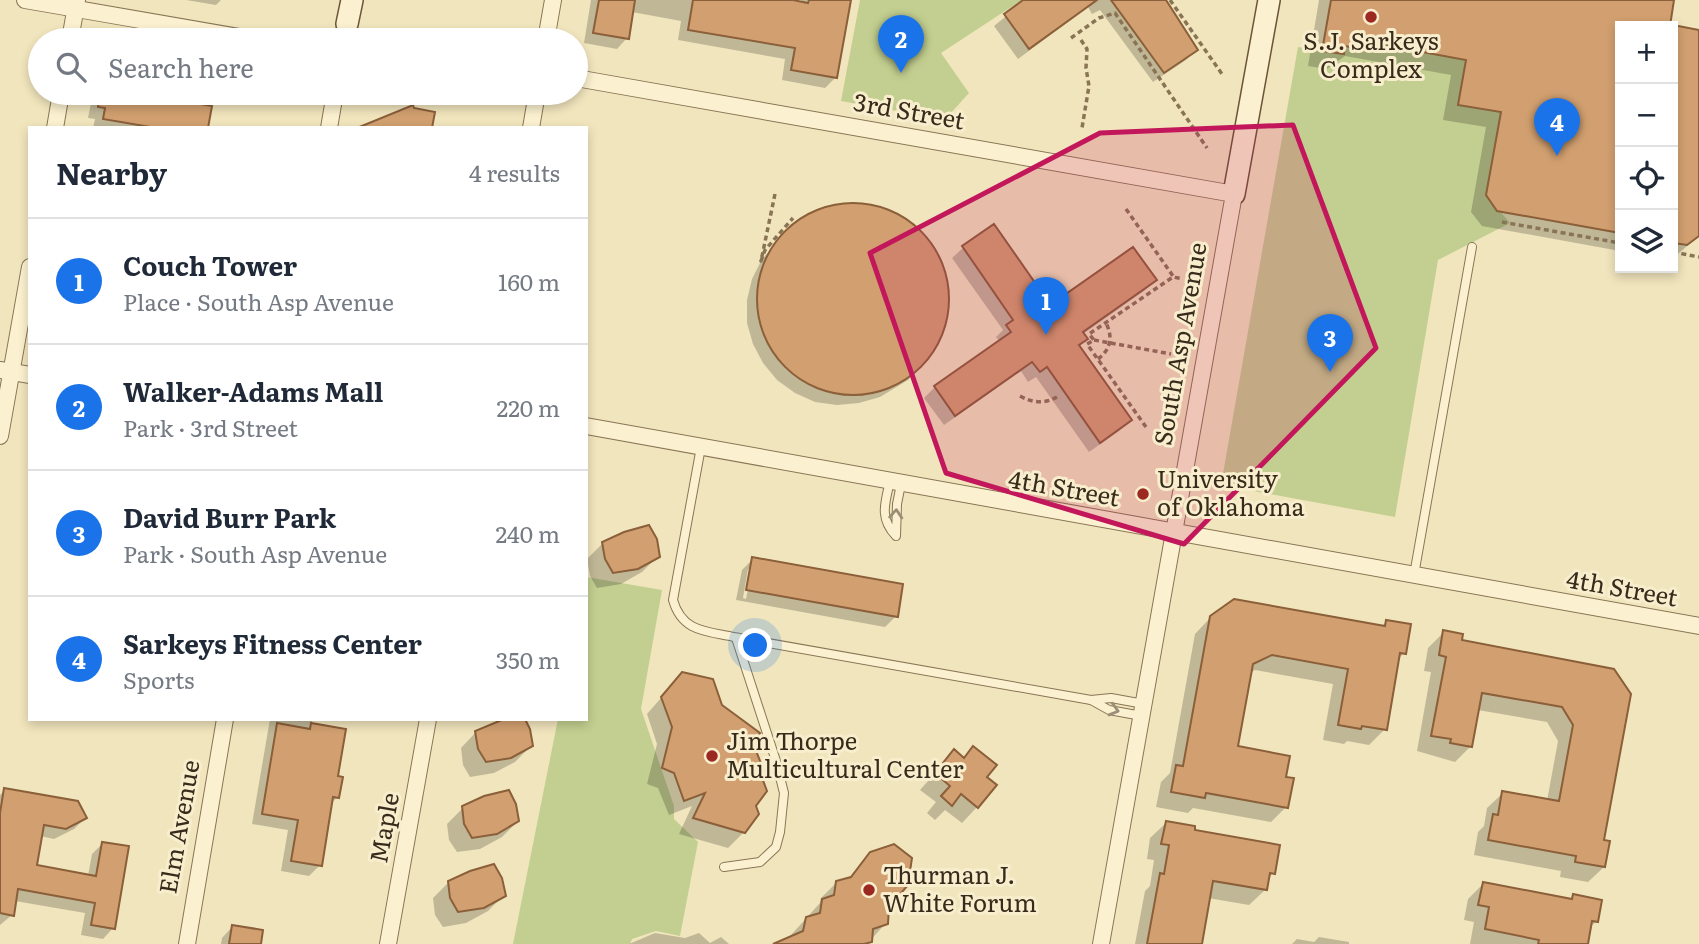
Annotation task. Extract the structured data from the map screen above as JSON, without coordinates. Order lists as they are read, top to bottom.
{
  "streets": {
    "street": [
      "3rd Street",
      "South Asp Avenue",
      "4th Street",
      "Elm Avenue",
      "Maple"
    ]
  },
  "crossings": [
    ["3rd Street", "South Asp Avenue"],
    ["South Asp Avenue", "4th Street"]
  ],
  "places": [
    "S.J. Sarkeys Complex",
    "University of Oklahoma",
    "Jim Thorpe Multicultural Center",
    "Thurman J. White Forum"
  ],
  "page": {
    "pins": [
      "2",
      "4",
      "1",
      "3"
    ],
    "map_buttons": ["+", "−"],
    "search": "Search here",
    "heading": ["Nearby", "4 results"],
    "list": [
      {
        "mark": "1",
        "name": "Couch Tower",
        "note": "Place · South Asp Avenue",
        "value": "160 m"
      },
      {
        "mark": "2",
        "name": "Walker-Adams Mall",
        "note": "Park · 3rd Street",
        "value": "220 m"
      },
      {
        "mark": "3",
        "name": "David Burr Park",
        "note": "Park · South Asp Avenue",
        "value": "240 m"
      },
      {
        "mark": "4",
        "name": "Sarkeys Fitness Center",
        "note": "Sports",
        "value": "350 m"
      }
    ]
  }
}
